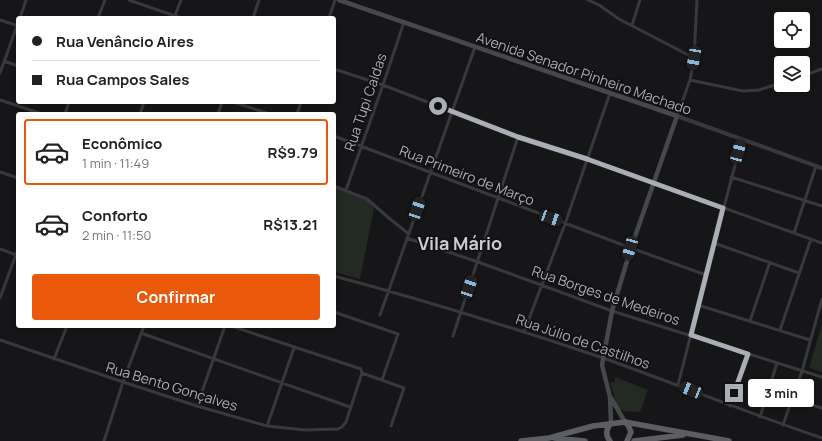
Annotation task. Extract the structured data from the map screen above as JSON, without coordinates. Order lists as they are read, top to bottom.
{
  "streets": {
    "main road": ["Avenida Senador Pinheiro Machado"],
    "street": [
      "Rua Tupi Caldas",
      "Rua Primeiro de Março",
      "Rua Borges de Medeiros",
      "Rua Júlio de Castilhos",
      "Rua Bento Gonçalves"
    ]
  },
  "crossings": [
    ["Avenida Senador Pinheiro Machado", "Rua Tupi Caldas"],
    ["Rua Tupi Caldas", "Rua Primeiro de Março"]
  ],
  "districts": ["Vila Mário"],
  "page": {
    "banner": ["Rua Venâncio Aires", "Rua Campos Sales"],
    "list": [
      {
        "name": "Econômico",
        "note": "1 min · 11:49",
        "value": "R$9.79"
      },
      {
        "name": "Conforto",
        "note": "2 min · 11:50",
        "value": "R$13.21"
      }
    ],
    "buttons": "Confirmar",
    "bubble": "3 min"
  }
}
